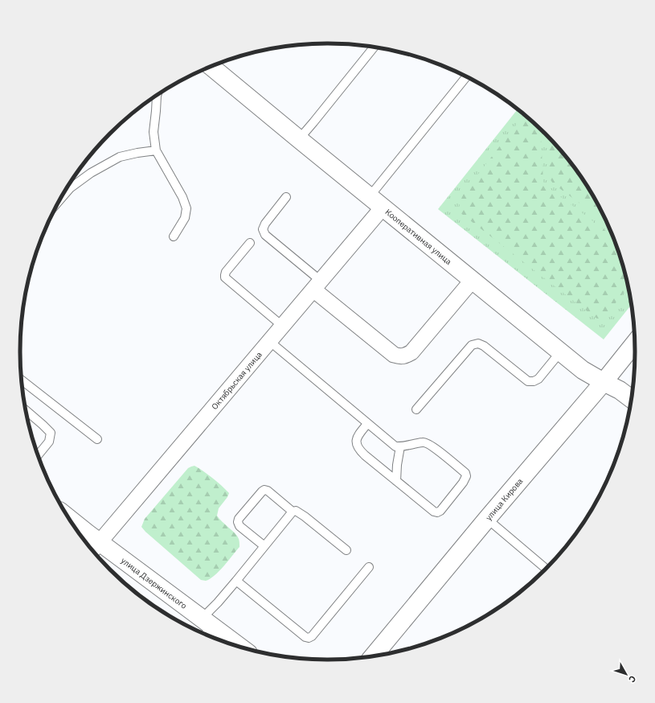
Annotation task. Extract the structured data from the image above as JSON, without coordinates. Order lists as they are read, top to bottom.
{
  "streets": {
    "main road": ["Кооперативная улица", "улица Кирова", "улица Дзержинского"],
    "street": ["Октябрьская улица"]
  },
  "crossings": [
    ["Кооперативная улица", "Октябрьская улица"],
    ["Кооперативная улица", "улица Кирова"],
    ["Октябрьская улица", "улица Дзержинского"]
  ],
  "north": "bottom right"
}
